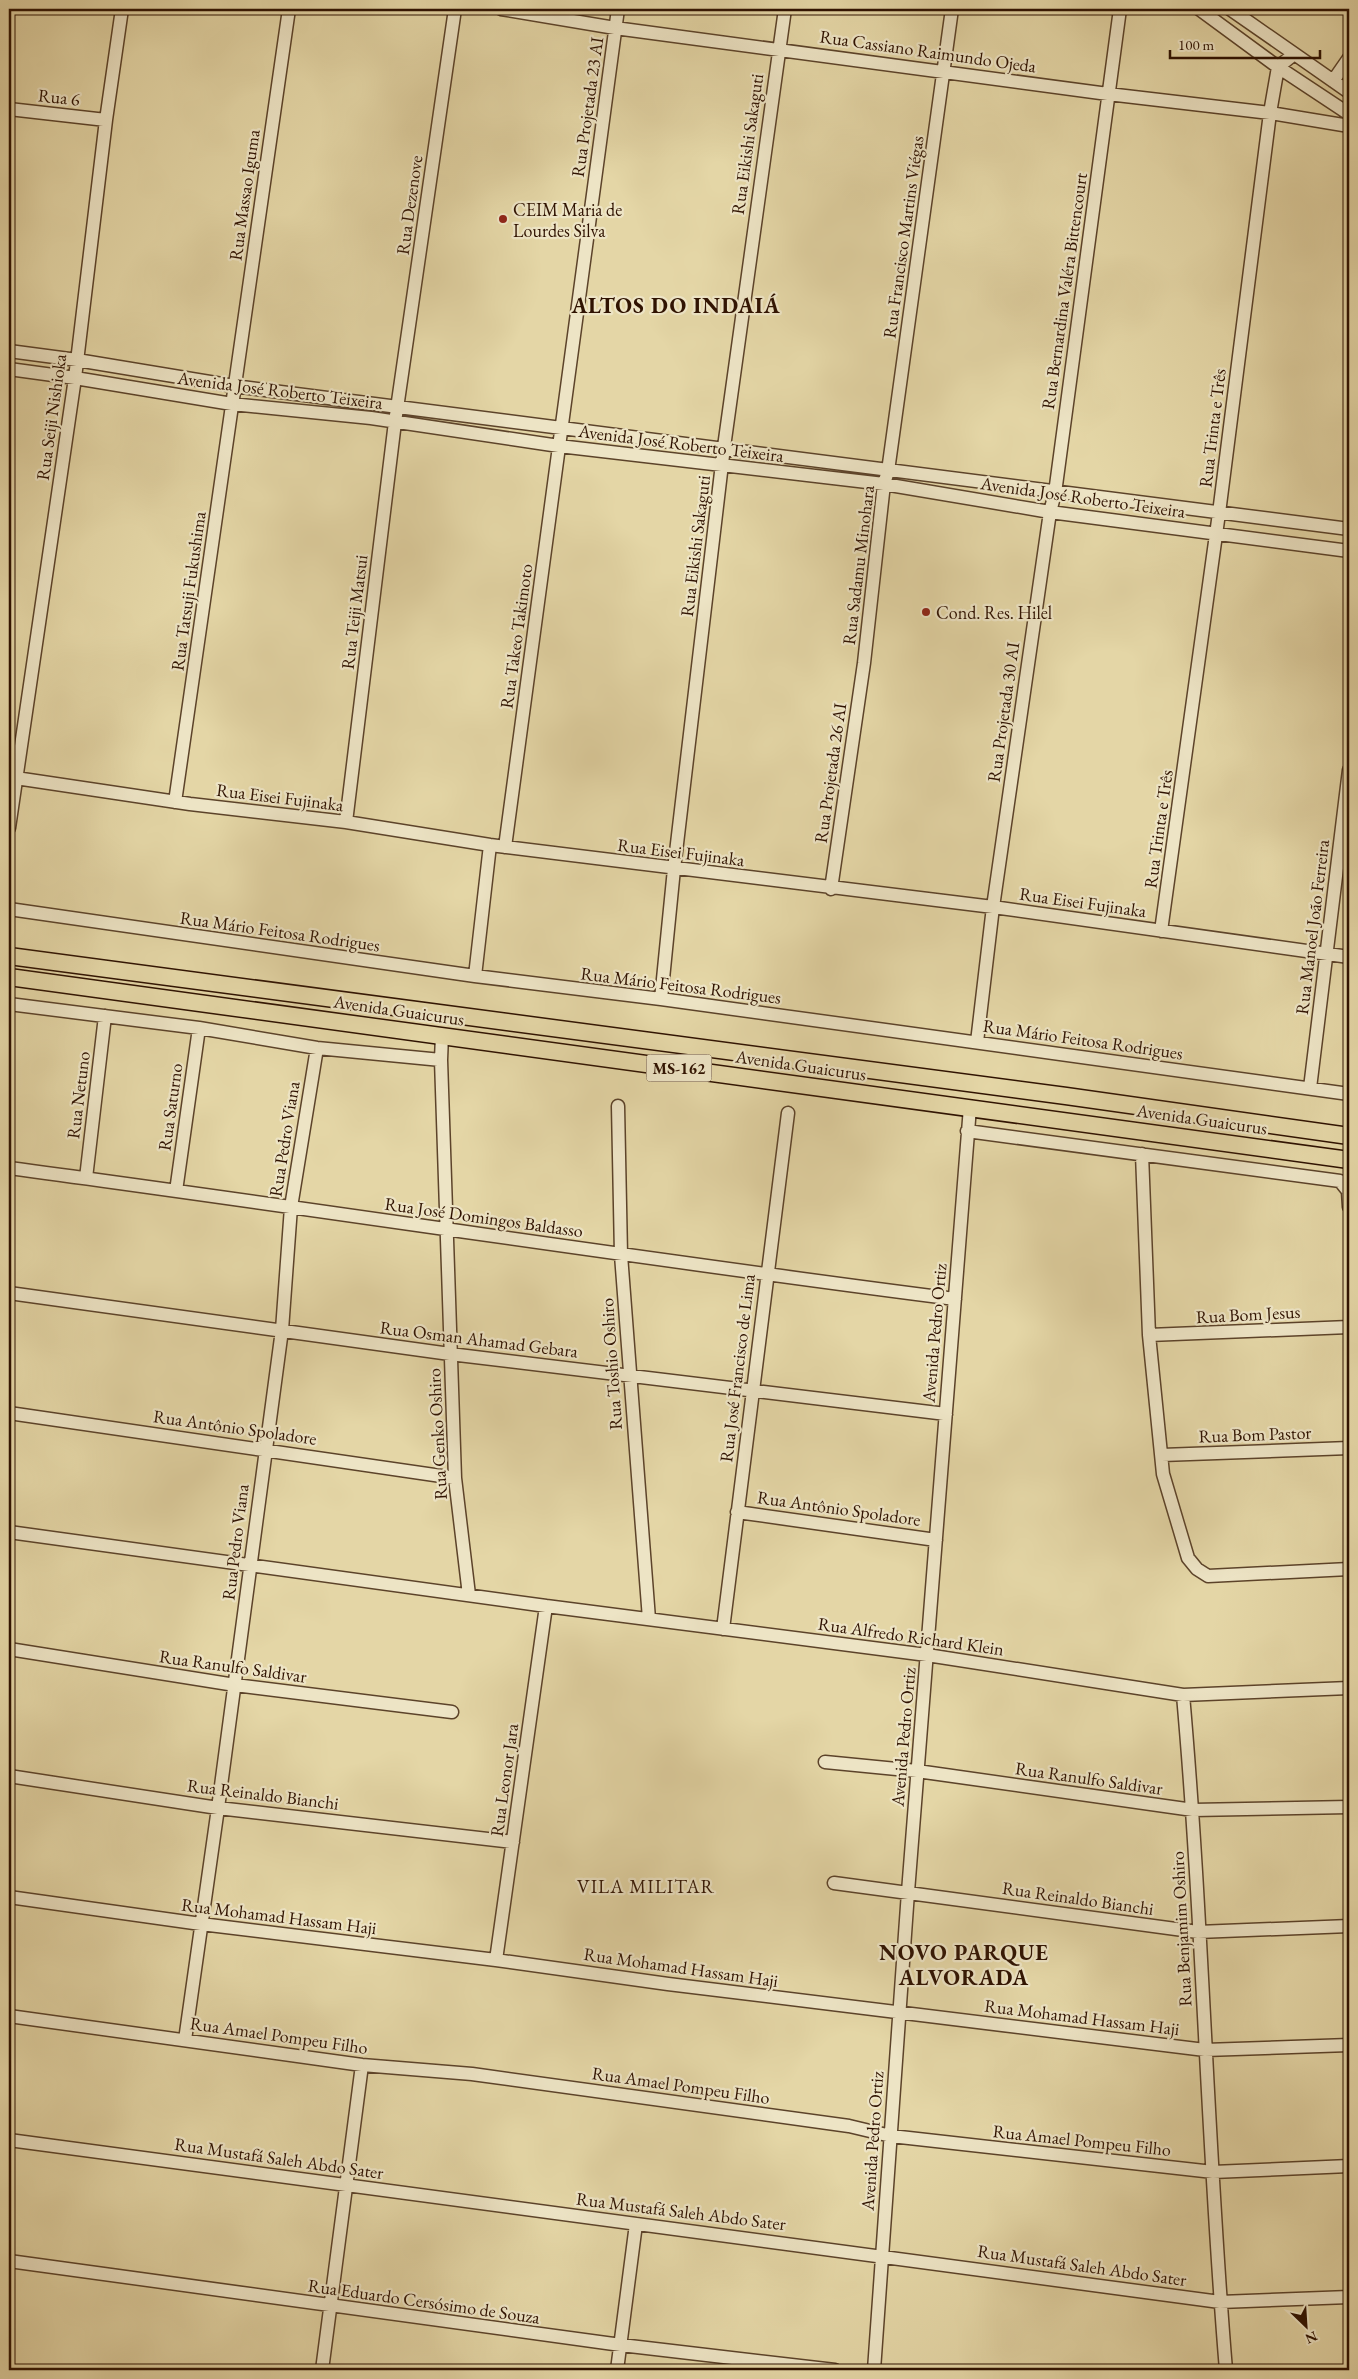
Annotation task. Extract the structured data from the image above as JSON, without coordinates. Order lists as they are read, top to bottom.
{
  "streets": {
    "main road": ["Avenida Guaicurus", "MS-162"],
    "street": [
      "Rua Cassiano Raimundo Ojeda",
      "Rua 6",
      "Rua Projetada 23 AI",
      "Rua Eikishi Sakaguti",
      "Rua Massao Iguma",
      "Rua Dezenove",
      "Rua Francisco Martins Viégas",
      "Rua Bernardina Valéra Bittencourt",
      "Avenida José Roberto Teixeira",
      "Rua Seiji Nishioka",
      "Rua Trinta e Três",
      "Rua Sadamu Minohara",
      "Rua Tatsuji Fukushima",
      "Rua Teiji Matsui",
      "Rua Takeo Takimoto",
      "Rua Projetada 30 AI",
      "Rua Projetada 26 AI",
      "Rua Eisei Fujinaka",
      "Rua Manoel João Ferreira",
      "Rua Mário Feitosa Rodrigues",
      "Rua Netuno",
      "Rua Saturno",
      "Rua Pedro Viana",
      "Rua José Domingos Baldasso",
      "Rua Bom Jesus",
      "Avenida Pedro Ortiz",
      "Rua Osman Ahamad Gebara",
      "Rua Toshio Oshiro",
      "Rua José Francisco de Lima",
      "Rua Antônio Spoladore",
      "Rua Genko Oshiro",
      "Rua Bom Pastor",
      "Rua Alfredo Richard Klein",
      "Rua Ranulfo Saldivar",
      "Rua Leonor Jara",
      "Rua Reinaldo Bianchi",
      "Rua Mohamad Hassam Haji",
      "Rua Benjamim Oshiro",
      "Rua Amael Pompeu Filho",
      "Rua Mustafá Saleh Abdo Sater",
      "Rua Eduardo Cersósimo de Souza"
    ]
  },
  "crossings": [
    ["Rua Cassiano Raimundo Ojeda", "Rua Projetada 23 AI"],
    ["Rua Cassiano Raimundo Ojeda", "Rua Eikishi Sakaguti"],
    ["Rua Cassiano Raimundo Ojeda", "Rua Francisco Martins Viégas"],
    ["Rua Cassiano Raimundo Ojeda", "Rua Bernardina Valéra Bittencourt"],
    ["Rua Cassiano Raimundo Ojeda", "Rua Trinta e Três"],
    ["Rua 6", "Rua Seiji Nishioka"],
    ["Rua Projetada 23 AI", "Avenida José Roberto Teixeira"],
    ["Rua Projetada 23 AI", "Rua Takeo Takimoto"],
    ["Rua Eikishi Sakaguti", "Avenida José Roberto Teixeira"],
    ["Rua Eikishi Sakaguti", "Rua Eisei Fujinaka"],
    ["Rua Eikishi Sakaguti", "Rua Mário Feitosa Rodrigues"],
    ["Rua Massao Iguma", "Avenida José Roberto Teixeira"],
    ["Rua Massao Iguma", "Rua Tatsuji Fukushima"],
    ["Rua Dezenove", "Avenida José Roberto Teixeira"],
    ["Rua Dezenove", "Rua Teiji Matsui"],
    ["Rua Francisco Martins Viégas", "Avenida José Roberto Teixeira"],
    ["Rua Francisco Martins Viégas", "Rua Sadamu Minohara"],
    ["Rua Bernardina Valéra Bittencourt", "Avenida José Roberto Teixeira"],
    ["Rua Bernardina Valéra Bittencourt", "Rua Projetada 30 AI"],
    ["Avenida José Roberto Teixeira", "Rua Seiji Nishioka"],
    ["Avenida José Roberto Teixeira", "Rua Trinta e Três"],
    ["Avenida José Roberto Teixeira", "Rua Sadamu Minohara"],
    ["Avenida José Roberto Teixeira", "Rua Tatsuji Fukushima"],
    ["Avenida José Roberto Teixeira", "Rua Teiji Matsui"],
    ["Avenida José Roberto Teixeira", "Rua Takeo Takimoto"],
    ["Avenida José Roberto Teixeira", "Rua Projetada 30 AI"],
    ["Rua Seiji Nishioka", "Rua Eisei Fujinaka"],
    ["Rua Trinta e Três", "Rua Eisei Fujinaka"],
    ["Rua Sadamu Minohara", "Rua Projetada 26 AI"],
    ["Rua Tatsuji Fukushima", "Rua Eisei Fujinaka"],
    ["Rua Teiji Matsui", "Rua Eisei Fujinaka"],
    ["Rua Takeo Takimoto", "Rua Eisei Fujinaka"],
    ["Rua Projetada 30 AI", "Rua Eisei Fujinaka"],
    ["Rua Projetada 30 AI", "Rua Mário Feitosa Rodrigues"],
    ["Rua Projetada 26 AI", "Rua Eisei Fujinaka"],
    ["Rua Eisei Fujinaka", "Rua Manoel João Ferreira"],
    ["Rua Manoel João Ferreira", "Rua Mário Feitosa Rodrigues"],
    ["Avenida Guaicurus", "Avenida Pedro Ortiz"],
    ["Avenida Guaicurus", "Rua Genko Oshiro"],
    ["Rua Netuno", "Rua José Domingos Baldasso"],
    ["Rua Saturno", "Rua José Domingos Baldasso"],
    ["Rua Pedro Viana", "Rua José Domingos Baldasso"],
    ["Rua Pedro Viana", "Rua Osman Ahamad Gebara"],
    ["Rua Pedro Viana", "Rua Antônio Spoladore"],
    ["Rua Pedro Viana", "Rua Alfredo Richard Klein"],
    ["Rua Pedro Viana", "Rua Ranulfo Saldivar"],
    ["Rua Pedro Viana", "Rua Reinaldo Bianchi"],
    ["Rua Pedro Viana", "Rua Mohamad Hassam Haji"],
    ["Rua Pedro Viana", "Rua Amael Pompeu Filho"],
    ["Rua José Domingos Baldasso", "Avenida Pedro Ortiz"],
    ["Rua José Domingos Baldasso", "Rua Toshio Oshiro"],
    ["Rua José Domingos Baldasso", "Rua José Francisco de Lima"],
    ["Rua José Domingos Baldasso", "Rua Genko Oshiro"],
    ["Avenida Pedro Ortiz", "Rua Osman Ahamad Gebara"],
    ["Avenida Pedro Ortiz", "Rua Antônio Spoladore"],
    ["Avenida Pedro Ortiz", "Rua Alfredo Richard Klein"],
    ["Avenida Pedro Ortiz", "Rua Ranulfo Saldivar"],
    ["Avenida Pedro Ortiz", "Rua Reinaldo Bianchi"],
    ["Avenida Pedro Ortiz", "Rua Mohamad Hassam Haji"],
    ["Avenida Pedro Ortiz", "Rua Amael Pompeu Filho"],
    ["Avenida Pedro Ortiz", "Rua Mustafá Saleh Abdo Sater"],
    ["Rua Osman Ahamad Gebara", "Rua Toshio Oshiro"],
    ["Rua Osman Ahamad Gebara", "Rua José Francisco de Lima"],
    ["Rua Osman Ahamad Gebara", "Rua Genko Oshiro"],
    ["Rua Toshio Oshiro", "Rua Alfredo Richard Klein"],
    ["Rua José Francisco de Lima", "Rua Antônio Spoladore"],
    ["Rua José Francisco de Lima", "Rua Alfredo Richard Klein"],
    ["Rua Antônio Spoladore", "Rua Genko Oshiro"],
    ["Rua Genko Oshiro", "Rua Alfredo Richard Klein"],
    ["Rua Alfredo Richard Klein", "Rua Leonor Jara"],
    ["Rua Alfredo Richard Klein", "Rua Benjamim Oshiro"],
    ["Rua Ranulfo Saldivar", "Rua Benjamim Oshiro"],
    ["Rua Leonor Jara", "Rua Reinaldo Bianchi"],
    ["Rua Leonor Jara", "Rua Mohamad Hassam Haji"],
    ["Rua Reinaldo Bianchi", "Rua Benjamim Oshiro"],
    ["Rua Mohamad Hassam Haji", "Rua Benjamim Oshiro"],
    ["Rua Benjamim Oshiro", "Rua Amael Pompeu Filho"],
    ["Rua Benjamim Oshiro", "Rua Mustafá Saleh Abdo Sater"]
  ],
  "districts": ["ALTOS DO INDAIÁ", "VILA MILITAR", "NOVO PARQUE ALVORADA"],
  "places": ["CEIM Maria de Lourdes Silva", "Cond. Res. Hilel"],
  "scale_bar": "100 m",
  "north": "bottom right"
}
